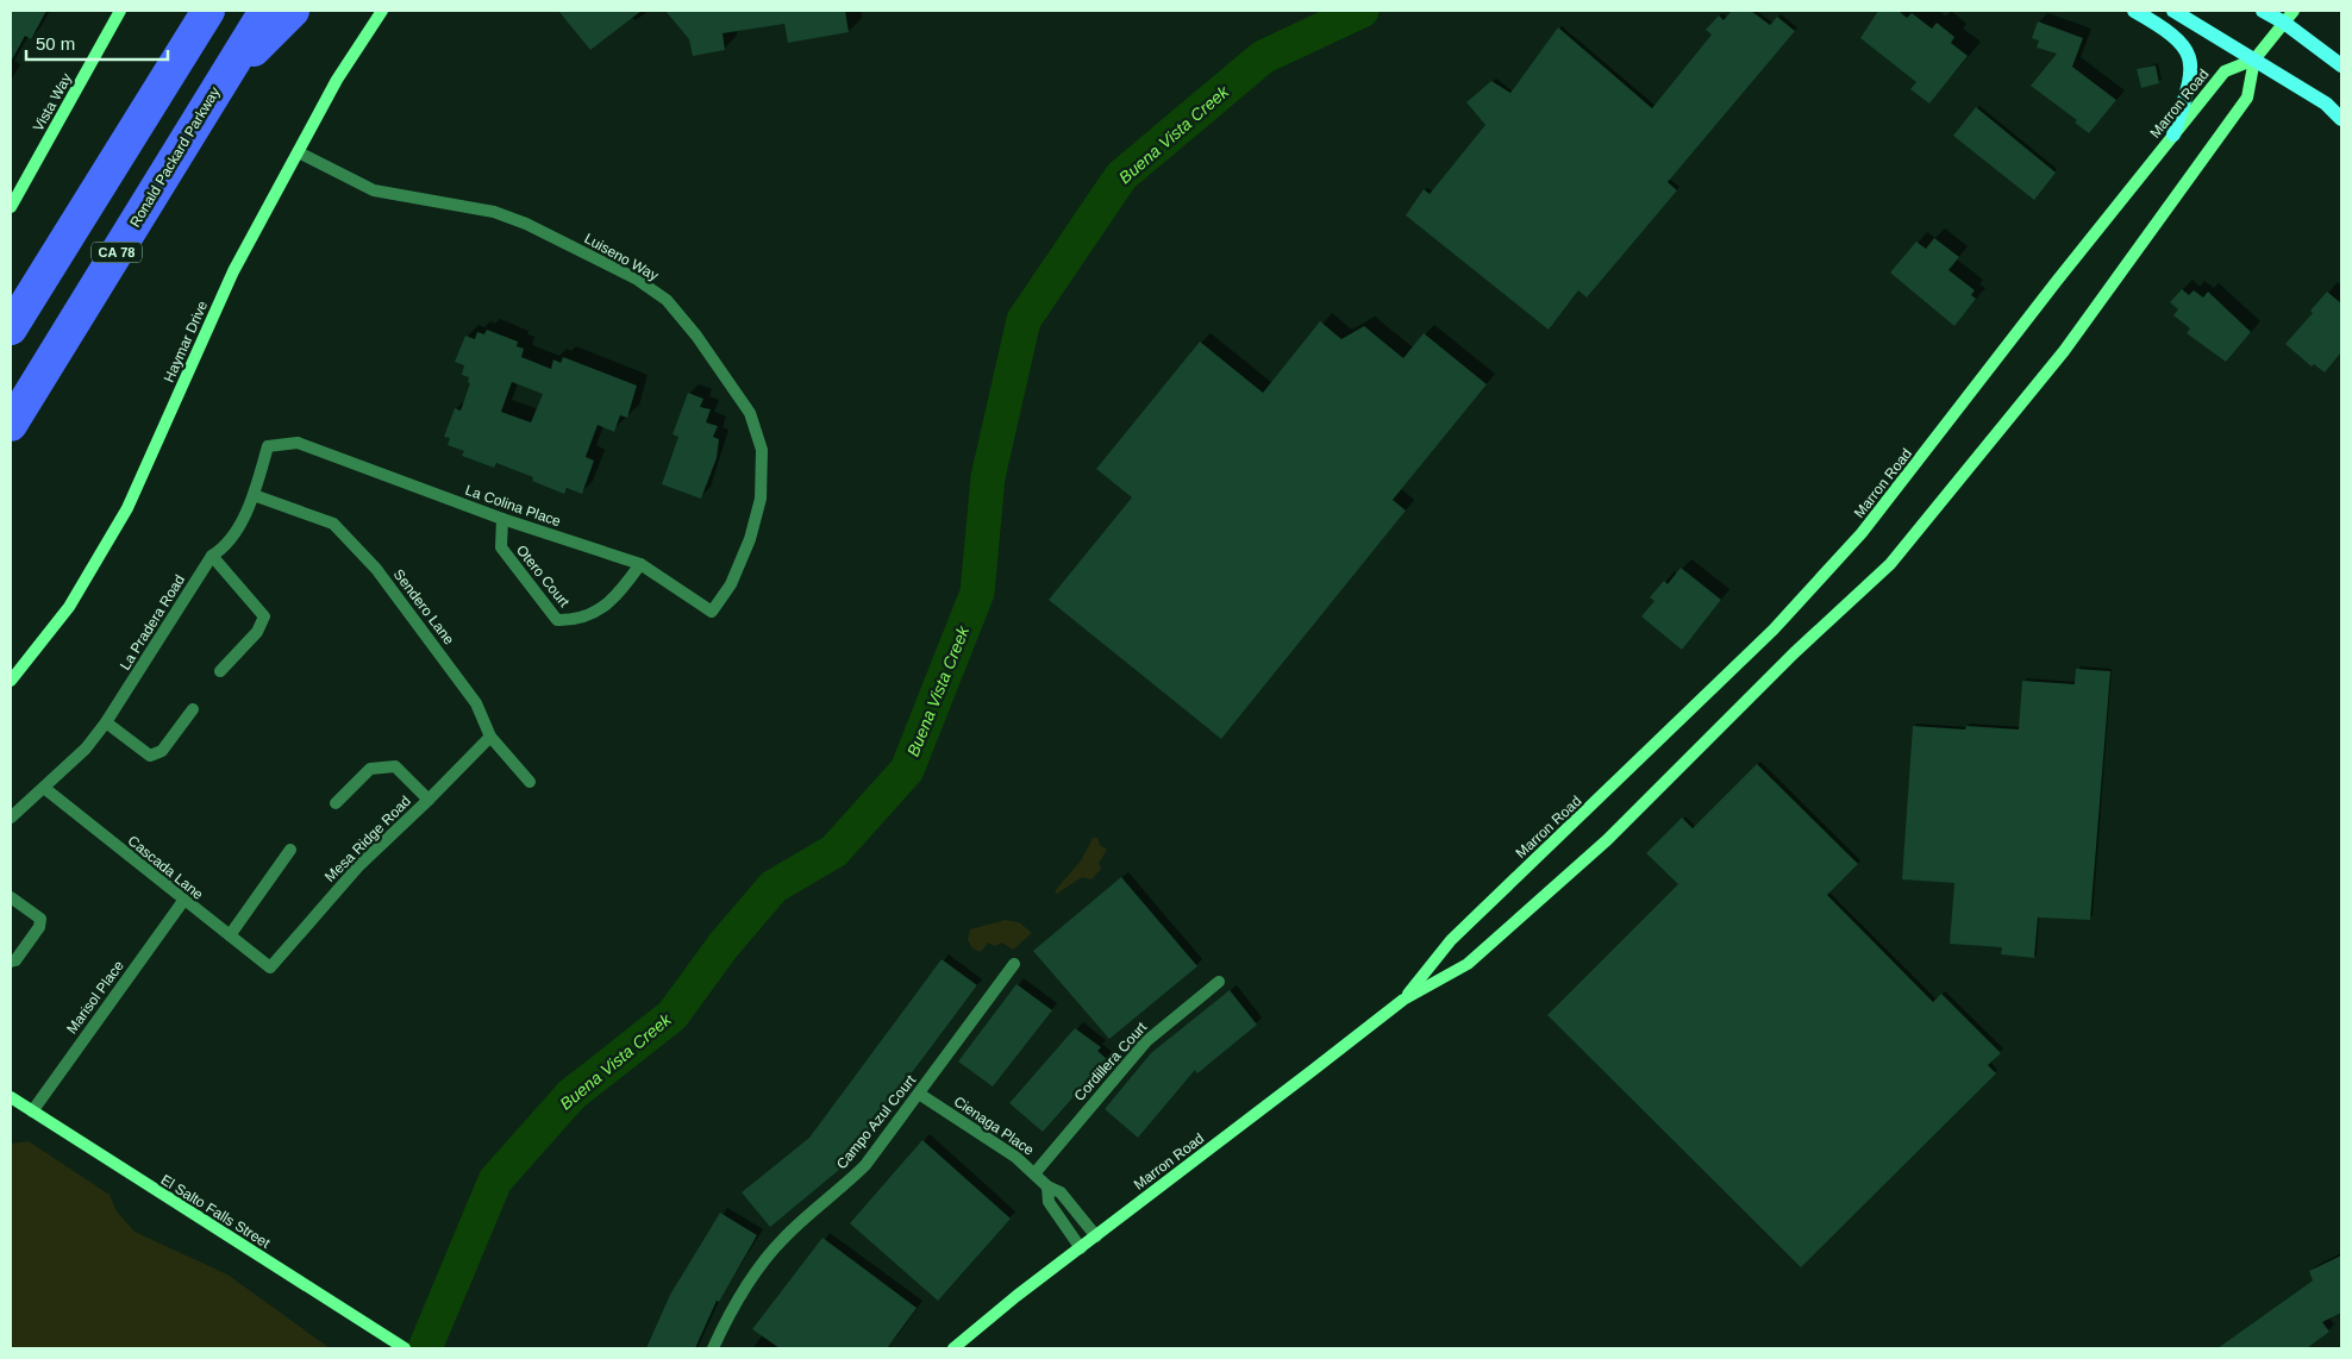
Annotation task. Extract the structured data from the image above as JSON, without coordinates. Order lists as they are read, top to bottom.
{
  "streets": {
    "highway": ["Ronald Packard Parkway", "CA 78"],
    "street": [
      "Vista Way",
      "Marron Road",
      "Luiseno Way",
      "Haymar Drive",
      "La Colina Place",
      "Otero Court",
      "Sendero Lane",
      "La Pradera Road",
      "Mesa Ridge Road",
      "Cascada Lane",
      "Marisol Place",
      "Cordillera Court",
      "Campo Azul Court",
      "Cienaga Place",
      "El Salto Falls Street"
    ]
  },
  "crossings": [
    ["Marron Road", "Cienaga Place"],
    ["Luiseno Way", "Haymar Drive"],
    ["Luiseno Way", "La Colina Place"],
    ["La Colina Place", "Otero Court"],
    ["La Colina Place", "La Pradera Road"],
    ["Sendero Lane", "La Pradera Road"],
    ["Sendero Lane", "Mesa Ridge Road"],
    ["La Pradera Road", "Cascada Lane"],
    ["Mesa Ridge Road", "Cascada Lane"],
    ["Cascada Lane", "Marisol Place"],
    ["Marisol Place", "El Salto Falls Street"],
    ["Cordillera Court", "Cienaga Place"],
    ["Campo Azul Court", "Cienaga Place"]
  ],
  "water": ["Buena Vista Creek"],
  "scale_bar": "50 m"
}
